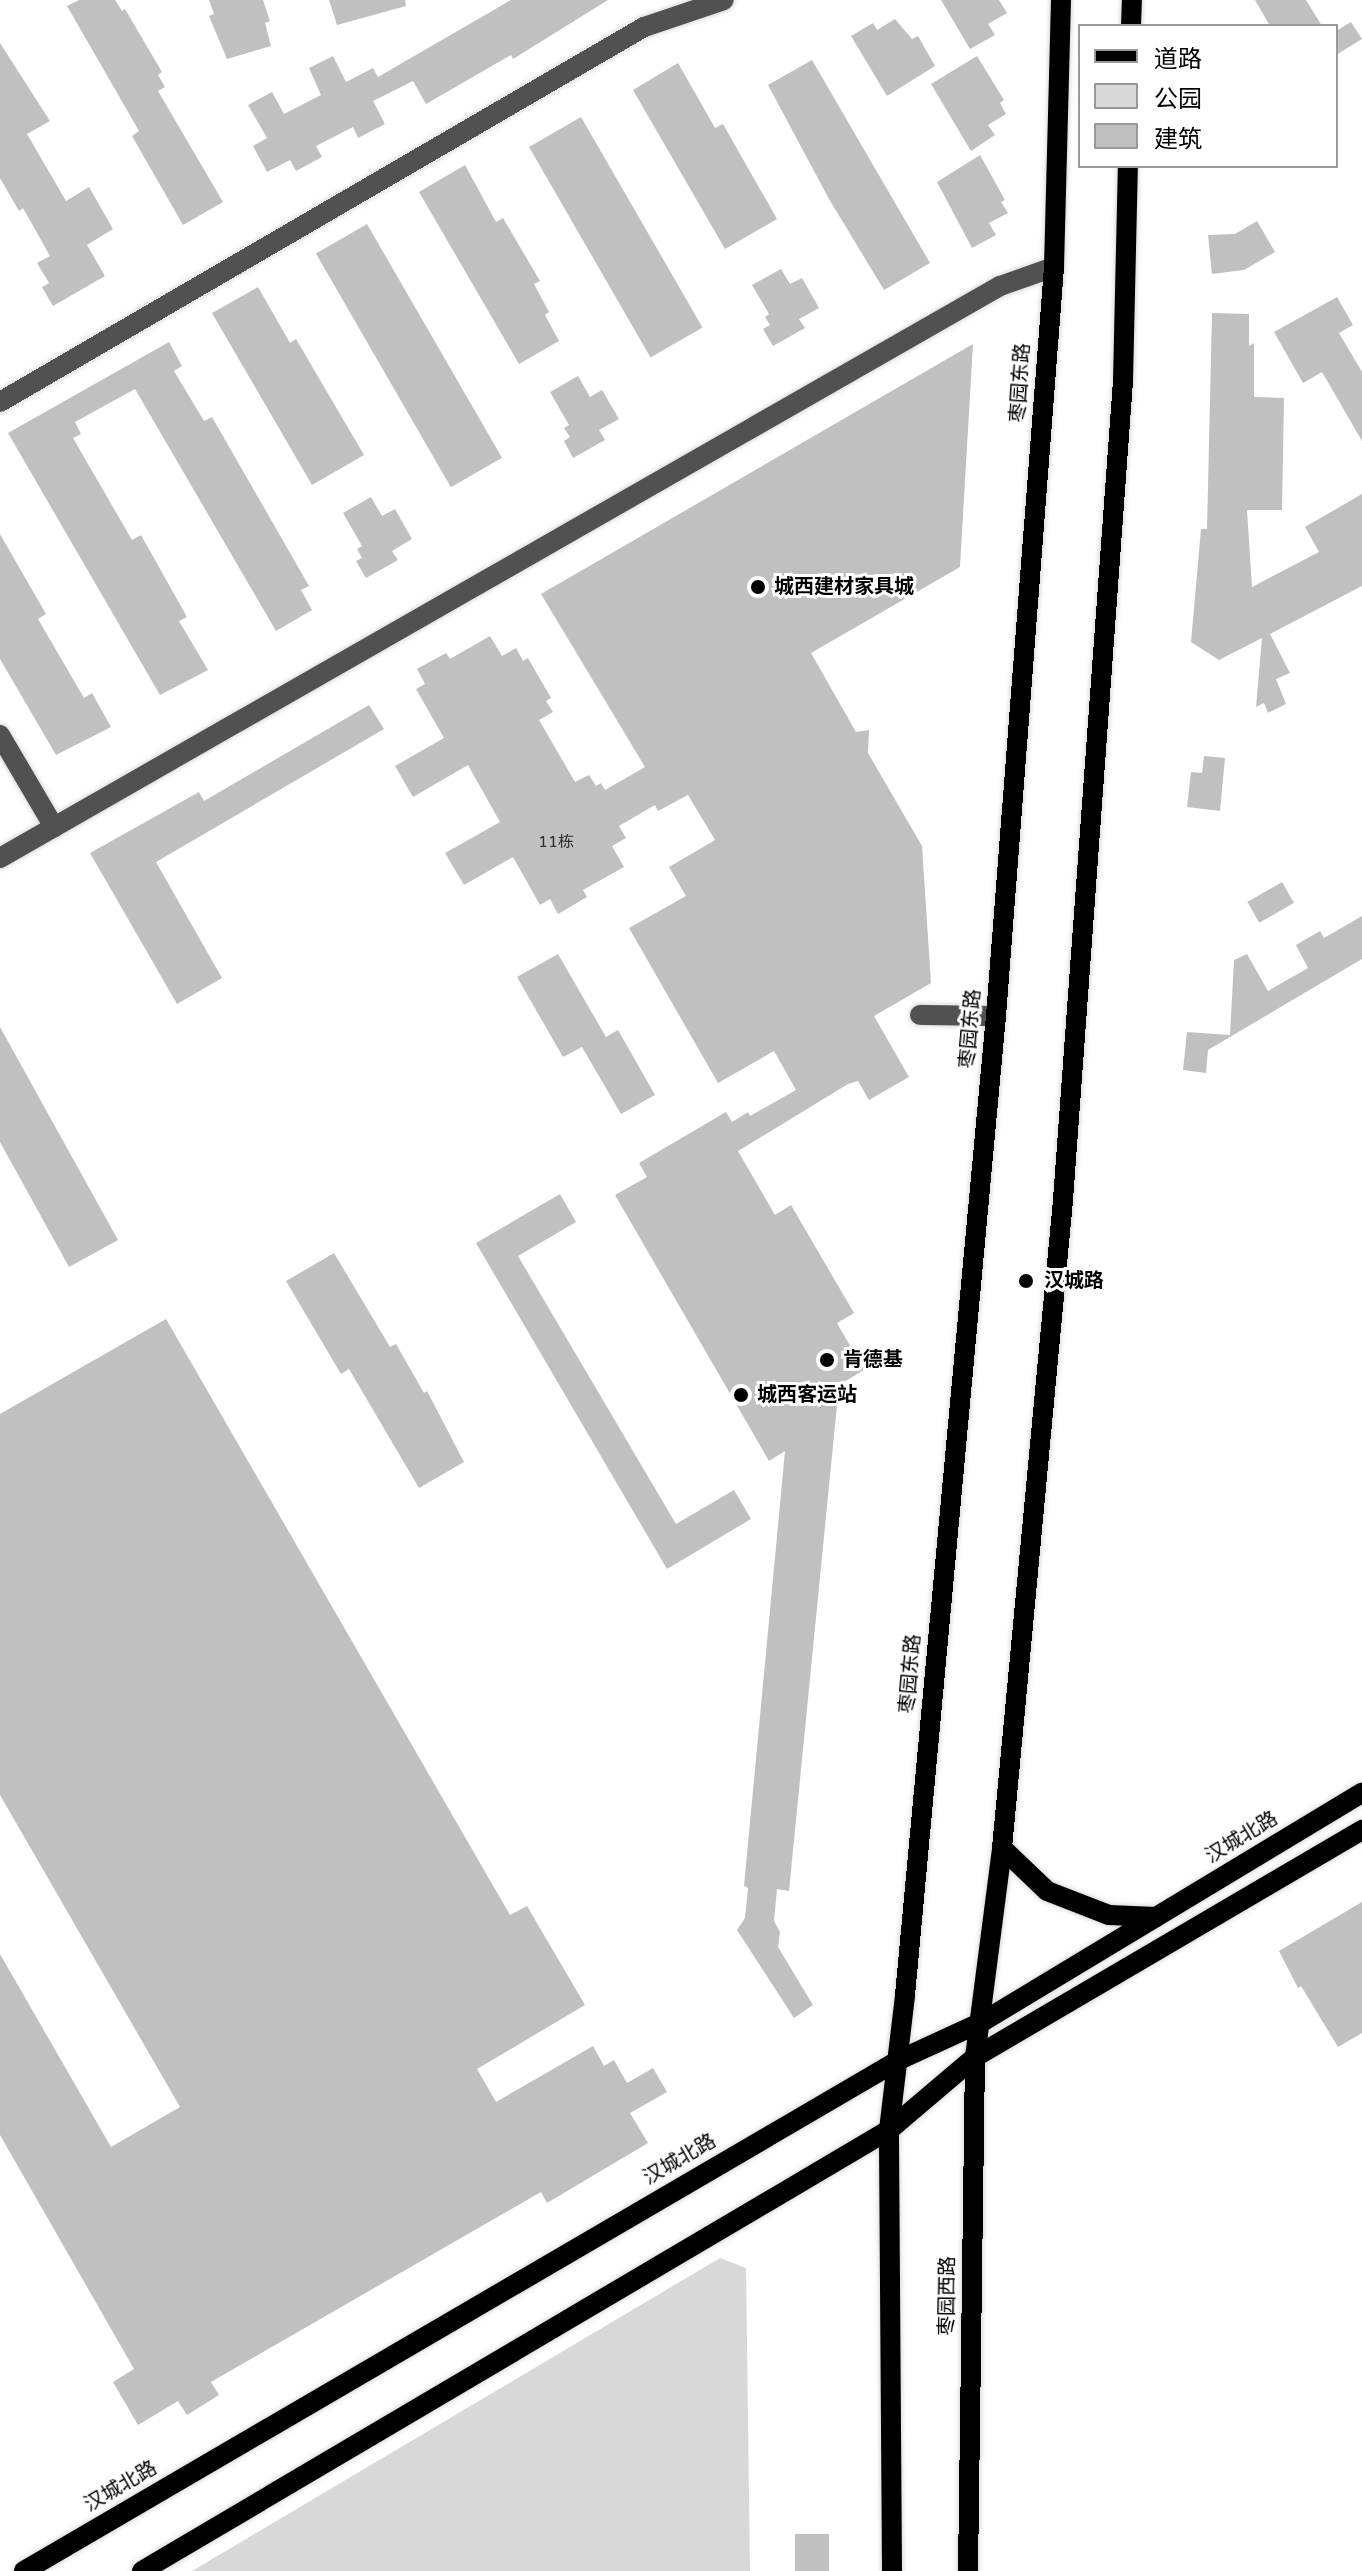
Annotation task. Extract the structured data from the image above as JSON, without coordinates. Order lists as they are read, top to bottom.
{
  "streets": {
    "main road": ["枣园东路", "汉城北路", "枣园西路"]
  },
  "crossings": [
    ["枣园东路", "汉城北路"],
    ["汉城北路", "枣园西路"]
  ],
  "places": [
    "城西建材家具城",
    "汉城路",
    "肯德基",
    "城西客运站"
  ],
  "house_numbers": ["11栋"],
  "legend": ["道路", "公园", "建筑"]
}
